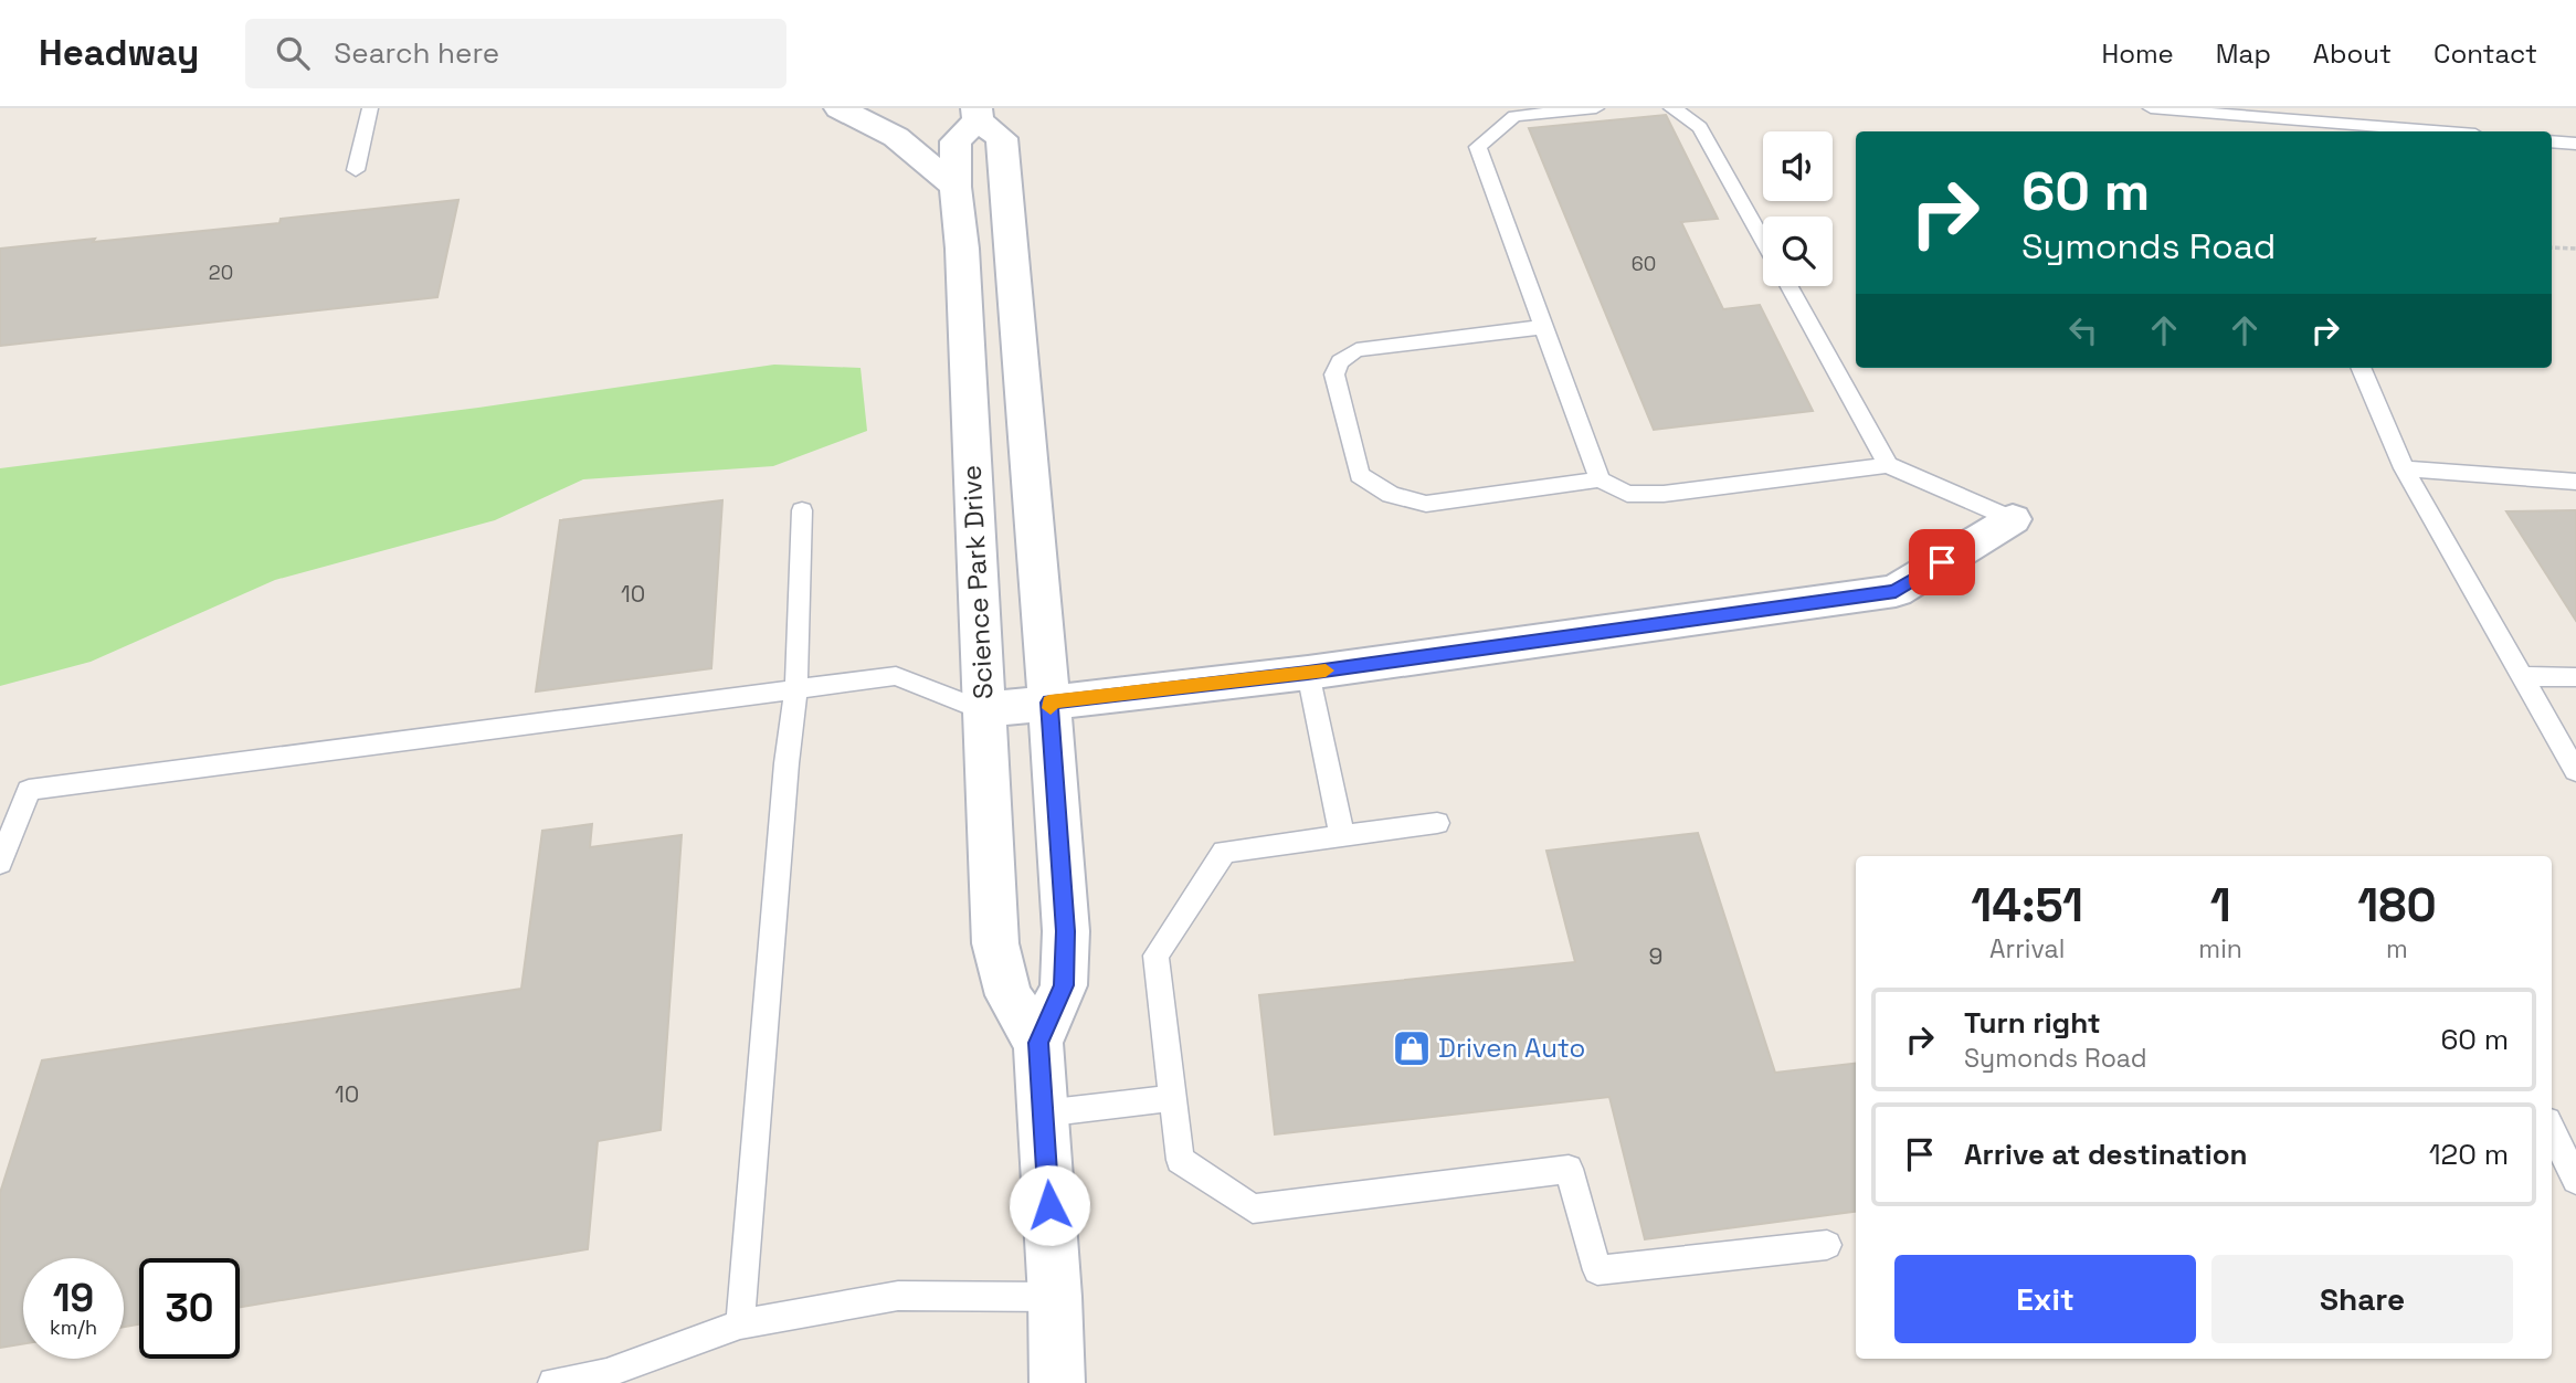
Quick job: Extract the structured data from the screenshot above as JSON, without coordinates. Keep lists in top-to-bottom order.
{
  "streets": {
    "street": ["Science Park Drive"]
  },
  "places": {
    "shop": ["Driven Auto"]
  },
  "house_numbers": [
    "60",
    "20",
    "10",
    "9",
    "10"
  ],
  "page": {
    "header": "Headway",
    "search": "Search here",
    "nav": [
      "Home",
      "Map",
      "About",
      "Contact"
    ],
    "turn": ["60 m", "Symonds Road"],
    "eta": [
      "14:51",
      "Arrival",
      "1",
      "min",
      "180",
      "m"
    ],
    "list": [
      {
        "name": "Turn right",
        "note": "Symonds Road",
        "value": "60 m"
      },
      {
        "name": "Arrive at destination",
        "value": "120 m"
      }
    ],
    "buttons": ["Exit", "Share"],
    "speed": "19 km/h",
    "limit": "30"
  }
}
